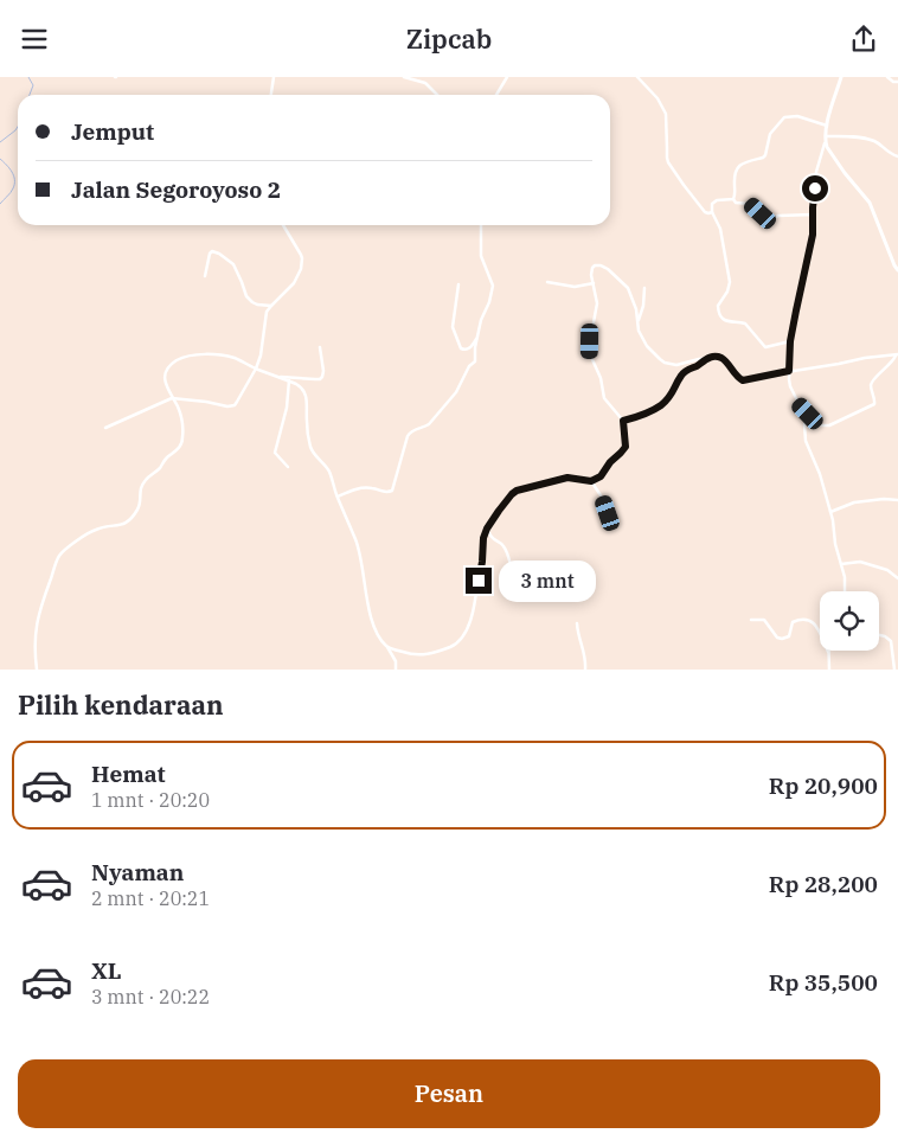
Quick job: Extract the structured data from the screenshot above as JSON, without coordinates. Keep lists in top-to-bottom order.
{
  "page": {
    "header": "Zipcab",
    "banner": ["Jemput", "Jalan Segoroyoso 2"],
    "bubble": "3 mnt",
    "heading": "Pilih kendaraan",
    "list": [
      {
        "name": "Hemat",
        "note": "1 mnt · 20:20",
        "value": "Rp 20,900"
      },
      {
        "name": "Nyaman",
        "note": "2 mnt · 20:21",
        "value": "Rp 28,200"
      },
      {
        "name": "XL",
        "note": "3 mnt · 20:22",
        "value": "Rp 35,500"
      }
    ],
    "buttons": "Pesan"
  }
}
